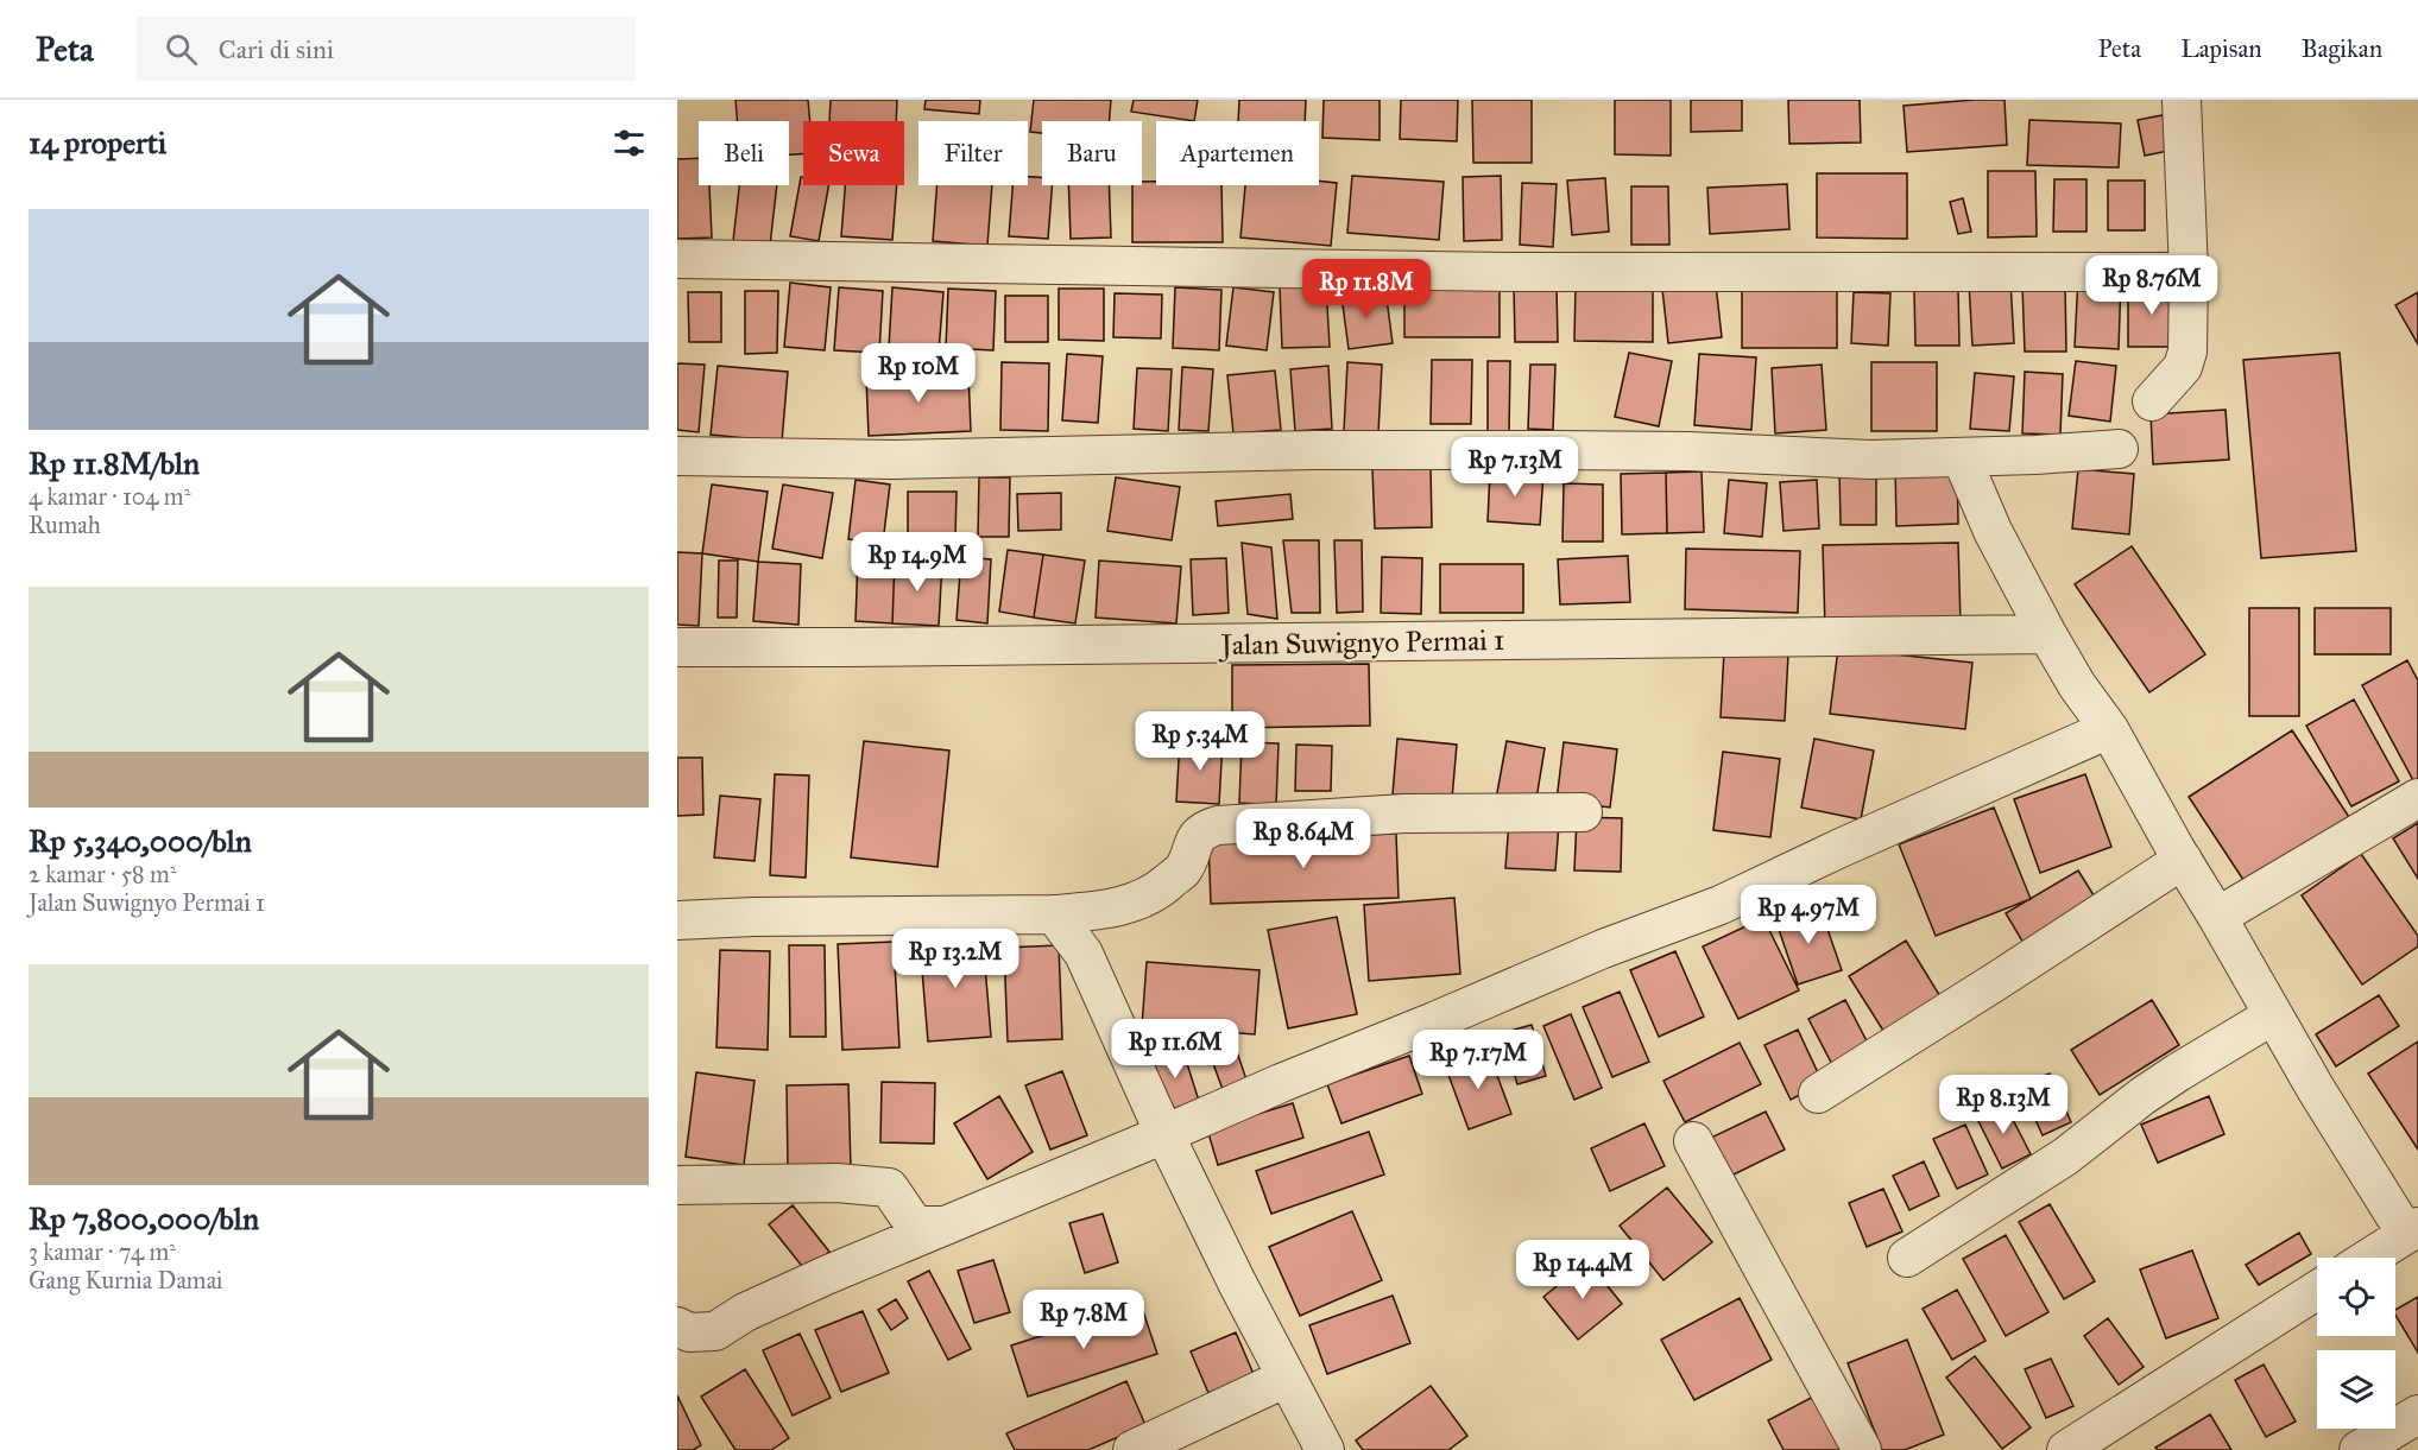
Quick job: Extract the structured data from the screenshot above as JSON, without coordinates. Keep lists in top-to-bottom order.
{
  "streets": {
    "street": ["Jalan Suwignyo Permai 1"]
  },
  "page": {
    "header": "Peta",
    "search": "Cari di sini",
    "nav": ["Peta", "Lapisan", "Bagikan"],
    "heading": "14 properti",
    "chip": [
      "Beli",
      "Sewa",
      "Filter",
      "Baru",
      "Apartemen"
    ],
    "list": [
      {
        "name": "Rp 11.8M/bln",
        "note": "4 kamar · 104 m² · Rumah"
      },
      {
        "name": "Rp 5,340,000/bln",
        "note": "2 kamar · 58 m² · Jalan Suwignyo Permai 1"
      },
      {
        "name": "Rp 7,800,000/bln",
        "note": "3 kamar · 74 m² · Gang Kurnia Damai"
      }
    ],
    "price": [
      "Rp 8.76M",
      "Rp 11.8M",
      "Rp 10M",
      "Rp 7.13M",
      "Rp 14.9M",
      "Rp 5.34M",
      "Rp 8.64M",
      "Rp 4.97M",
      "Rp 13.2M",
      "Rp 11.6M",
      "Rp 7.17M",
      "Rp 8.13M",
      "Rp 14.4M",
      "Rp 7.8M"
    ]
  }
}
